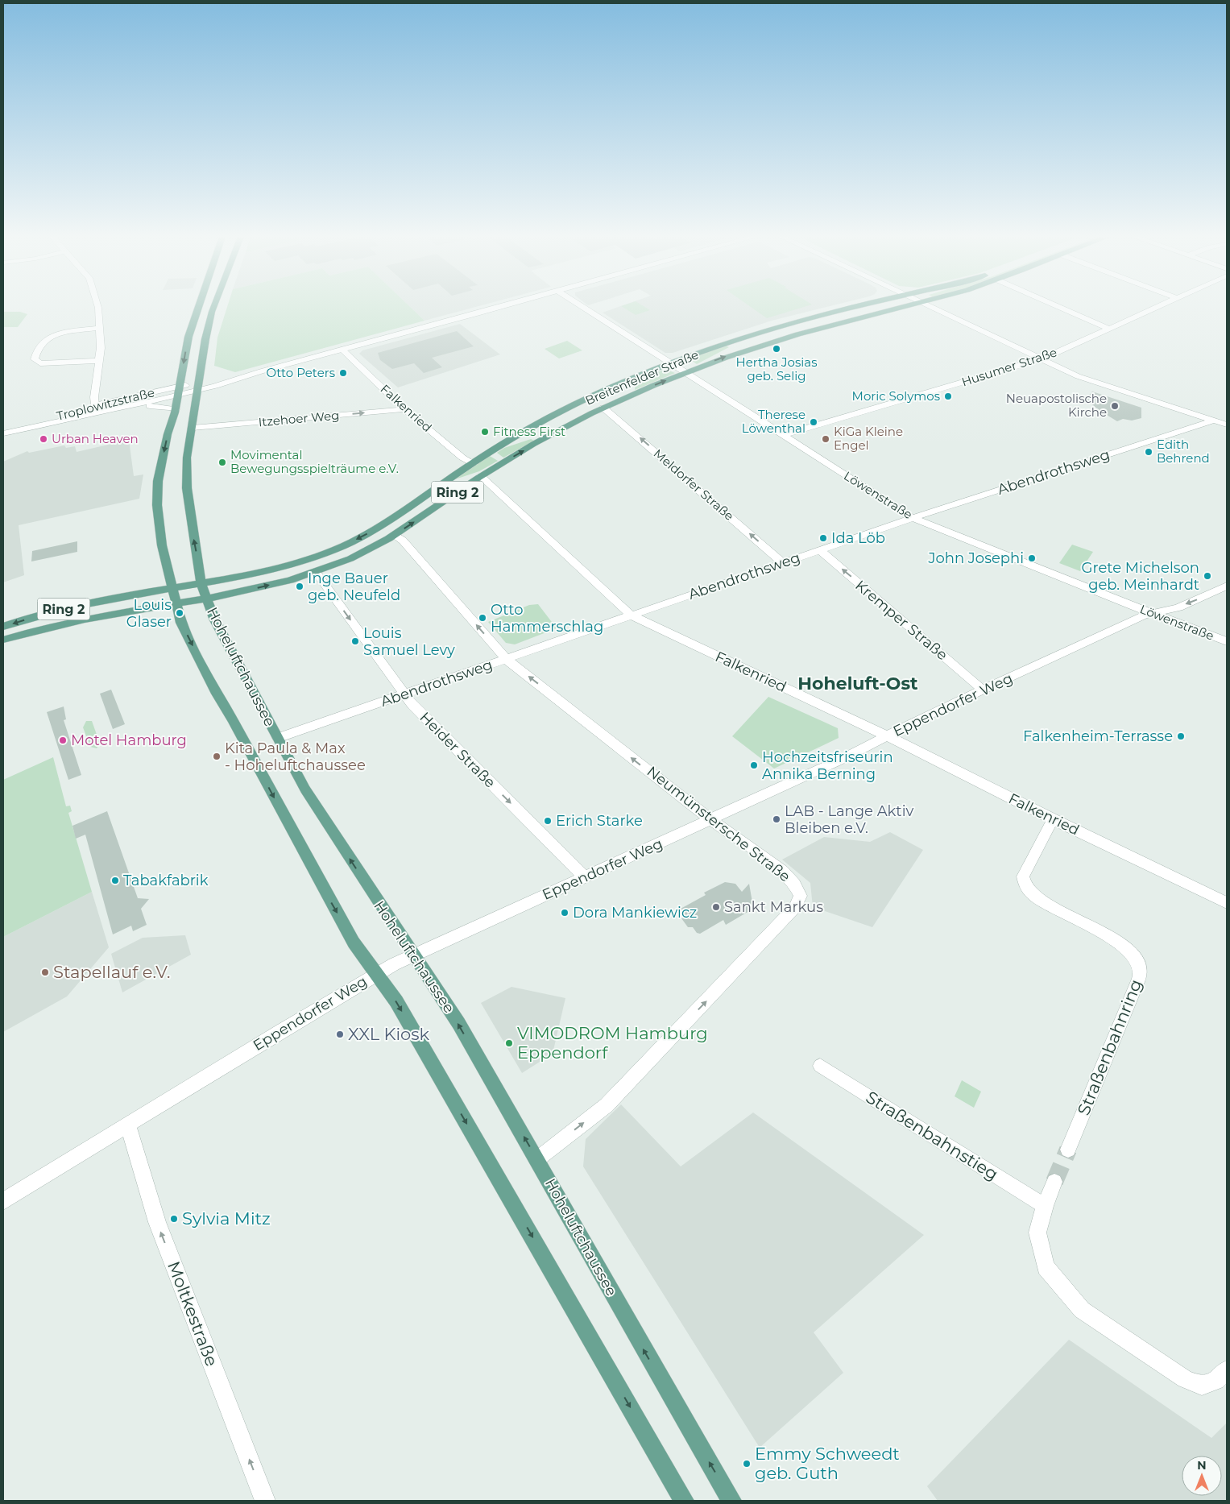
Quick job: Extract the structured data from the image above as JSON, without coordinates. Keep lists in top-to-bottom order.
{
  "streets": {
    "main road": ["Breitenfelder Straße", "Ring 2", "Hoheluftchaussee"],
    "street": [
      "Husumer Straße",
      "Troplowitzstraße",
      "Falkenried",
      "Itzehoer Weg",
      "Abendrothsweg",
      "Meldorfer Straße",
      "Löwenstraße",
      "Kremper Straße",
      "Eppendorfer Weg",
      "Heider Straße",
      "Neumünstersche Straße",
      "Straßenbahnring",
      "Straßenbahnstieg",
      "Moltkestraße"
    ]
  },
  "crossings": [
    ["Husumer Straße", "Löwenstraße"],
    ["Breitenfelder Straße", "Falkenried"],
    ["Breitenfelder Straße", "Meldorfer Straße"],
    ["Breitenfelder Straße", "Ring 2"],
    ["Breitenfelder Straße", "Löwenstraße"],
    ["Breitenfelder Straße", "Hoheluftchaussee"],
    ["Breitenfelder Straße", "Heider Straße"],
    ["Breitenfelder Straße", "Neumünstersche Straße"],
    ["Troplowitzstraße", "Hoheluftchaussee"],
    ["Falkenried", "Itzehoer Weg"],
    ["Falkenried", "Abendrothsweg"],
    ["Falkenried", "Eppendorfer Weg"],
    ["Falkenried", "Straßenbahnring"],
    ["Itzehoer Weg", "Hoheluftchaussee"],
    ["Abendrothsweg", "Meldorfer Straße"],
    ["Abendrothsweg", "Löwenstraße"],
    ["Abendrothsweg", "Kremper Straße"],
    ["Abendrothsweg", "Hoheluftchaussee"],
    ["Abendrothsweg", "Heider Straße"],
    ["Abendrothsweg", "Neumünstersche Straße"],
    ["Ring 2", "Hoheluftchaussee"],
    ["Löwenstraße", "Eppendorfer Weg"],
    ["Kremper Straße", "Eppendorfer Weg"],
    ["Hoheluftchaussee", "Eppendorfer Weg"],
    ["Hoheluftchaussee", "Neumünstersche Straße"],
    ["Eppendorfer Weg", "Heider Straße"],
    ["Eppendorfer Weg", "Neumünstersche Straße"],
    ["Eppendorfer Weg", "Moltkestraße"]
  ],
  "one_way": [
    "Meldorfer Straße",
    "Kremper Straße",
    "Heider Straße",
    "Moltkestraße"
  ],
  "districts": ["Hoheluft-Ost"],
  "places": [
    "Hertha Josias geb. Selig",
    "Otto Peters",
    "Moric Solymos",
    "Neuapostolische Kirche",
    "Therese Löwenthal",
    "Fitness First",
    "Urban Heaven",
    "KiGa Kleine Engel",
    "Edith Behrend",
    "Movimental Bewegungsspielträume e.V.",
    "Ida Löb",
    "John Josephi",
    "Grete Michelson geb. Meinhardt",
    "Inge Bauer geb. Neufeld",
    "Louis Glaser",
    "Otto Hammerschlag",
    "Louis Samuel Levy",
    "Falkenheim-Terrasse",
    "Motel Hamburg",
    "Kita Paula & Max - Hoheluftchaussee",
    "Hochzeitsfriseurin Annika Berning",
    "LAB - Lange Aktiv Bleiben e.V.",
    "Erich Starke",
    "Tabakfabrik",
    "Sankt Markus",
    "Dora Mankiewicz",
    "Stapellauf e.V.",
    "XXL Kiosk",
    "VIMODROM Hamburg Eppendorf",
    "Sylvia Mitz",
    "Emmy Schweedt geb. Guth"
  ],
  "north": "top"
}
